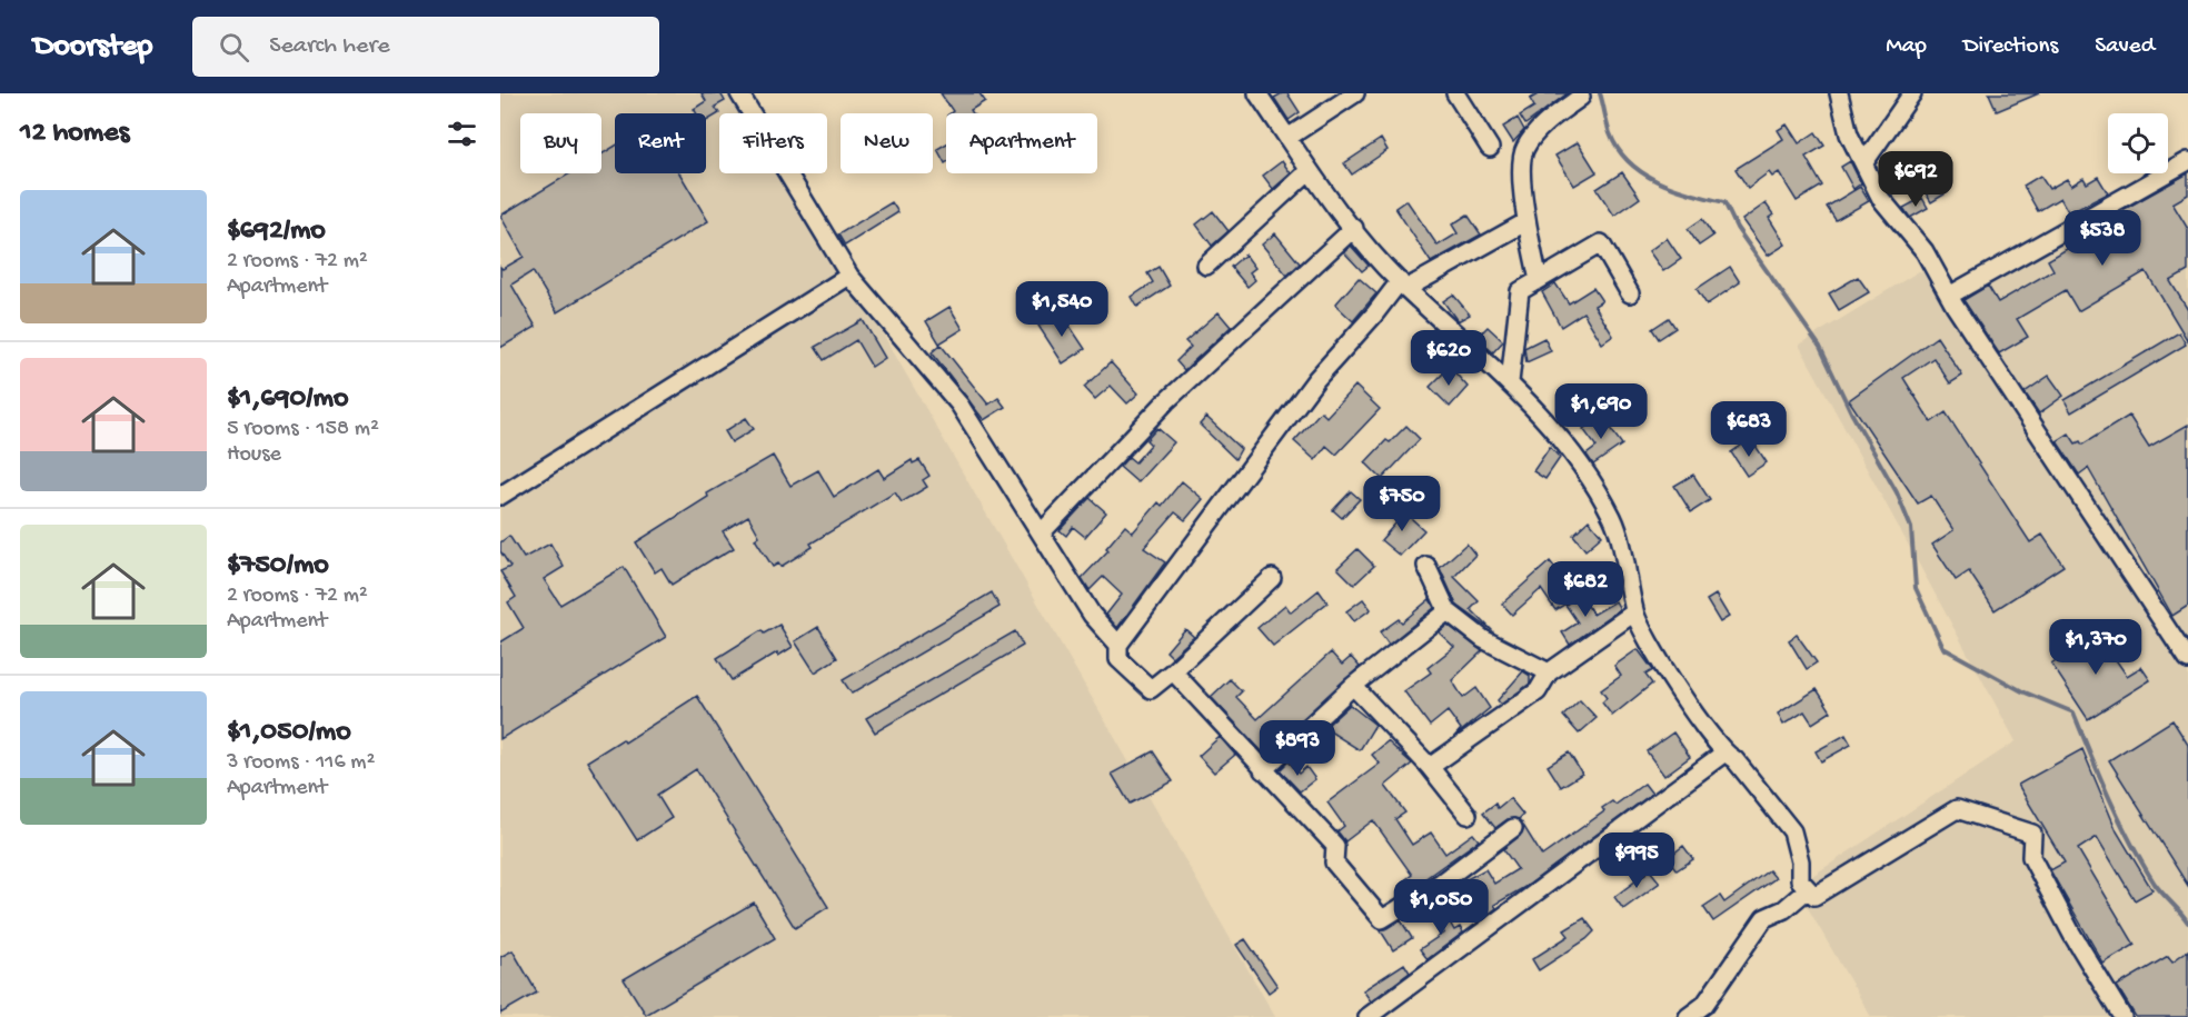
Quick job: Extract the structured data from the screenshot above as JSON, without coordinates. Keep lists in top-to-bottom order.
{
  "page": {
    "header": "Doorstep",
    "search": "Search here",
    "nav": ["Map", "Directions", "Saved"],
    "heading": "12 homes",
    "chip": [
      "Buy",
      "Rent",
      "Filters",
      "New",
      "Apartment"
    ],
    "price": [
      "$692",
      "$538",
      "$1,540",
      "$620",
      "$1,690",
      "$683",
      "$750",
      "$682",
      "$1,370",
      "$893",
      "$995",
      "$1,050"
    ],
    "list": [
      {
        "name": "$692/mo",
        "note": "2 rooms · 72 m² · Apartment"
      },
      {
        "name": "$1,690/mo",
        "note": "5 rooms · 158 m² · House"
      },
      {
        "name": "$750/mo",
        "note": "2 rooms · 72 m² · Apartment"
      },
      {
        "name": "$1,050/mo",
        "note": "3 rooms · 116 m² · Apartment"
      }
    ]
  }
}
